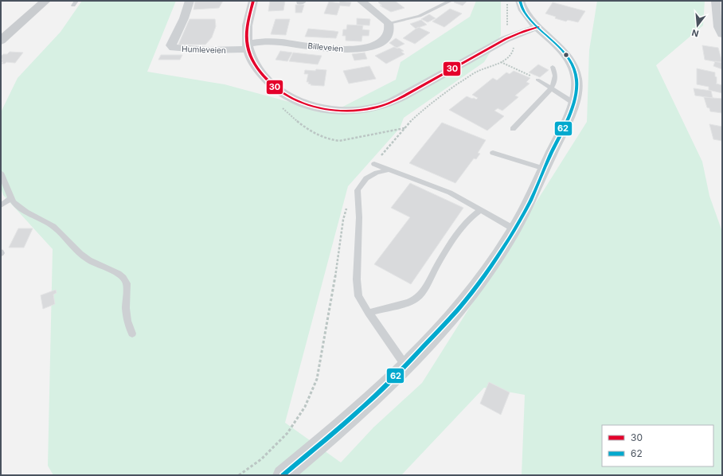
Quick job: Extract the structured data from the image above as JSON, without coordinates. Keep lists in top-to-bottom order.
{
  "streets": {
    "street": ["Billeveien", "Humleveien"]
  },
  "crossings": [
    ["Billeveien", "Humleveien"]
  ],
  "lines": ["transit line 30", "transit line 62"],
  "legend": ["30", "62"],
  "north": "bottom"
}
